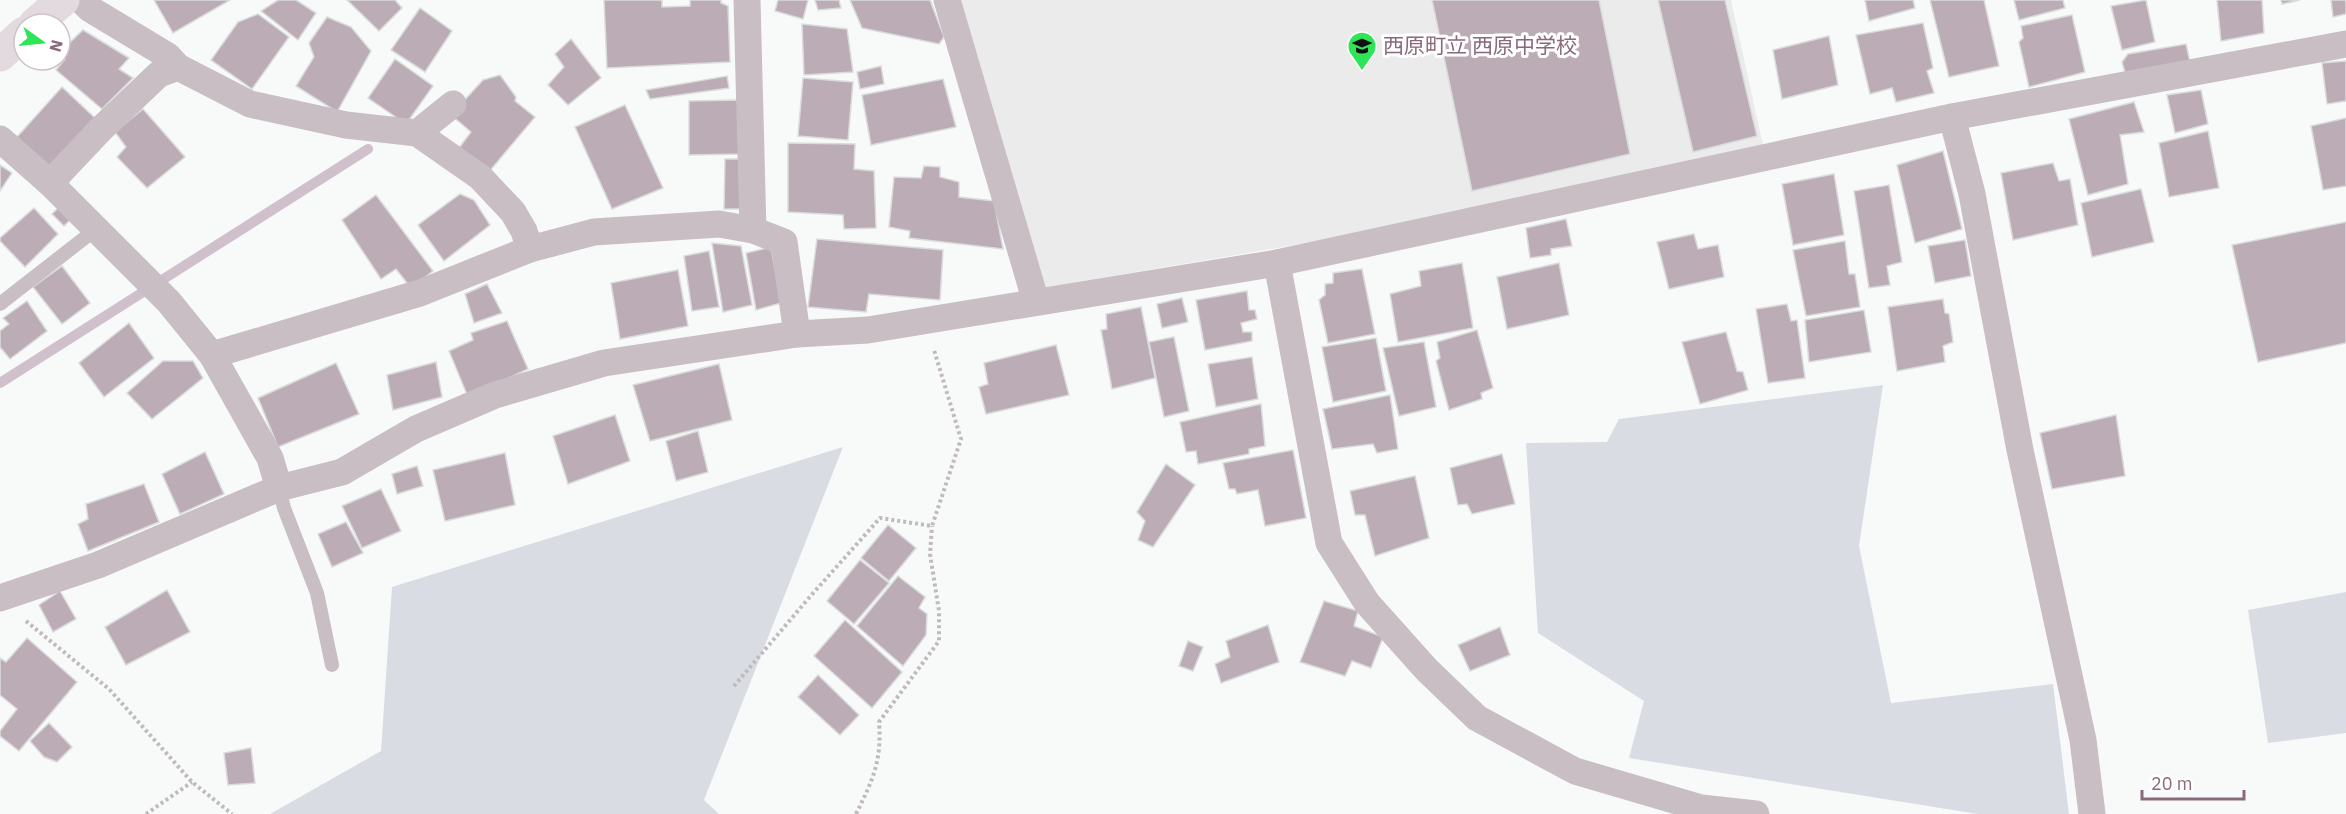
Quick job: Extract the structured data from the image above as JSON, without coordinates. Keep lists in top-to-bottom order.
{
  "places": {
    "school or university": ["西原町立 西原中学校"]
  },
  "scale_bar": "20 m",
  "north": "right"
}
